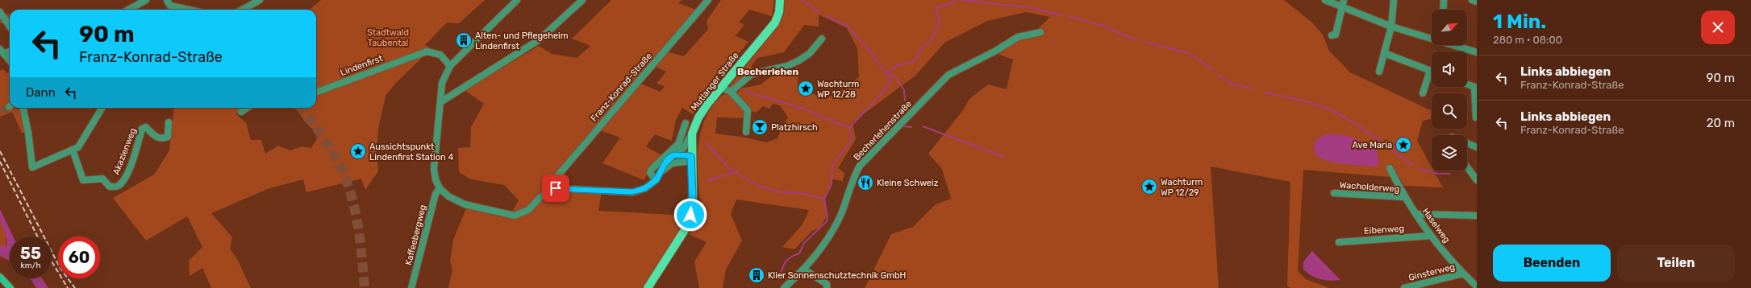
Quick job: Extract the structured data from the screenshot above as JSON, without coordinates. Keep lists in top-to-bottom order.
{
  "streets": {
    "main road": ["Mutlanger Straße"],
    "street": [
      "Lindenfirst",
      "Franz-Konrad-Straße",
      "Becherlehenstraße",
      "Akazienweg",
      "Wacholderweg",
      "Haselweg",
      "Eibenweg",
      "Kaffeebergweg",
      "Ginsterweg"
    ]
  },
  "crossings": [
    ["Wacholderweg", "Haselweg"],
    ["Haselweg", "Eibenweg"],
    ["Haselweg", "Ginsterweg"]
  ],
  "districts": ["Becherlehen"],
  "parks": ["Stadtwald Taubental"],
  "places": {
    "building": ["Alten- und Pflegeheim Lindenfirst", "Klier Sonnenschutztechnik GmbH"],
    "place": [
      "Wachturm WP 12/28",
      "Ave Maria",
      "Aussichtspunkt Lindenfirst Station 4",
      "Wachturm WP 12/29"
    ],
    "bar": ["Platzhirsch"],
    "restaurant": ["Kleine Schweiz"]
  },
  "north": "top right",
  "page": {
    "heading": ["1 Min.", "280 m · 08:00"],
    "turn": ["90 m", "Franz-Konrad-Straße"],
    "list": [
      {
        "name": "Links abbiegen",
        "note": "Franz-Konrad-Straße",
        "value": "90 m"
      },
      {
        "name": "Links abbiegen",
        "note": "Franz-Konrad-Straße",
        "value": "20 m"
      }
    ],
    "then": "Dann",
    "speed": "55 km/h",
    "limit": "60",
    "buttons": ["Beenden", "Teilen"]
  }
}
